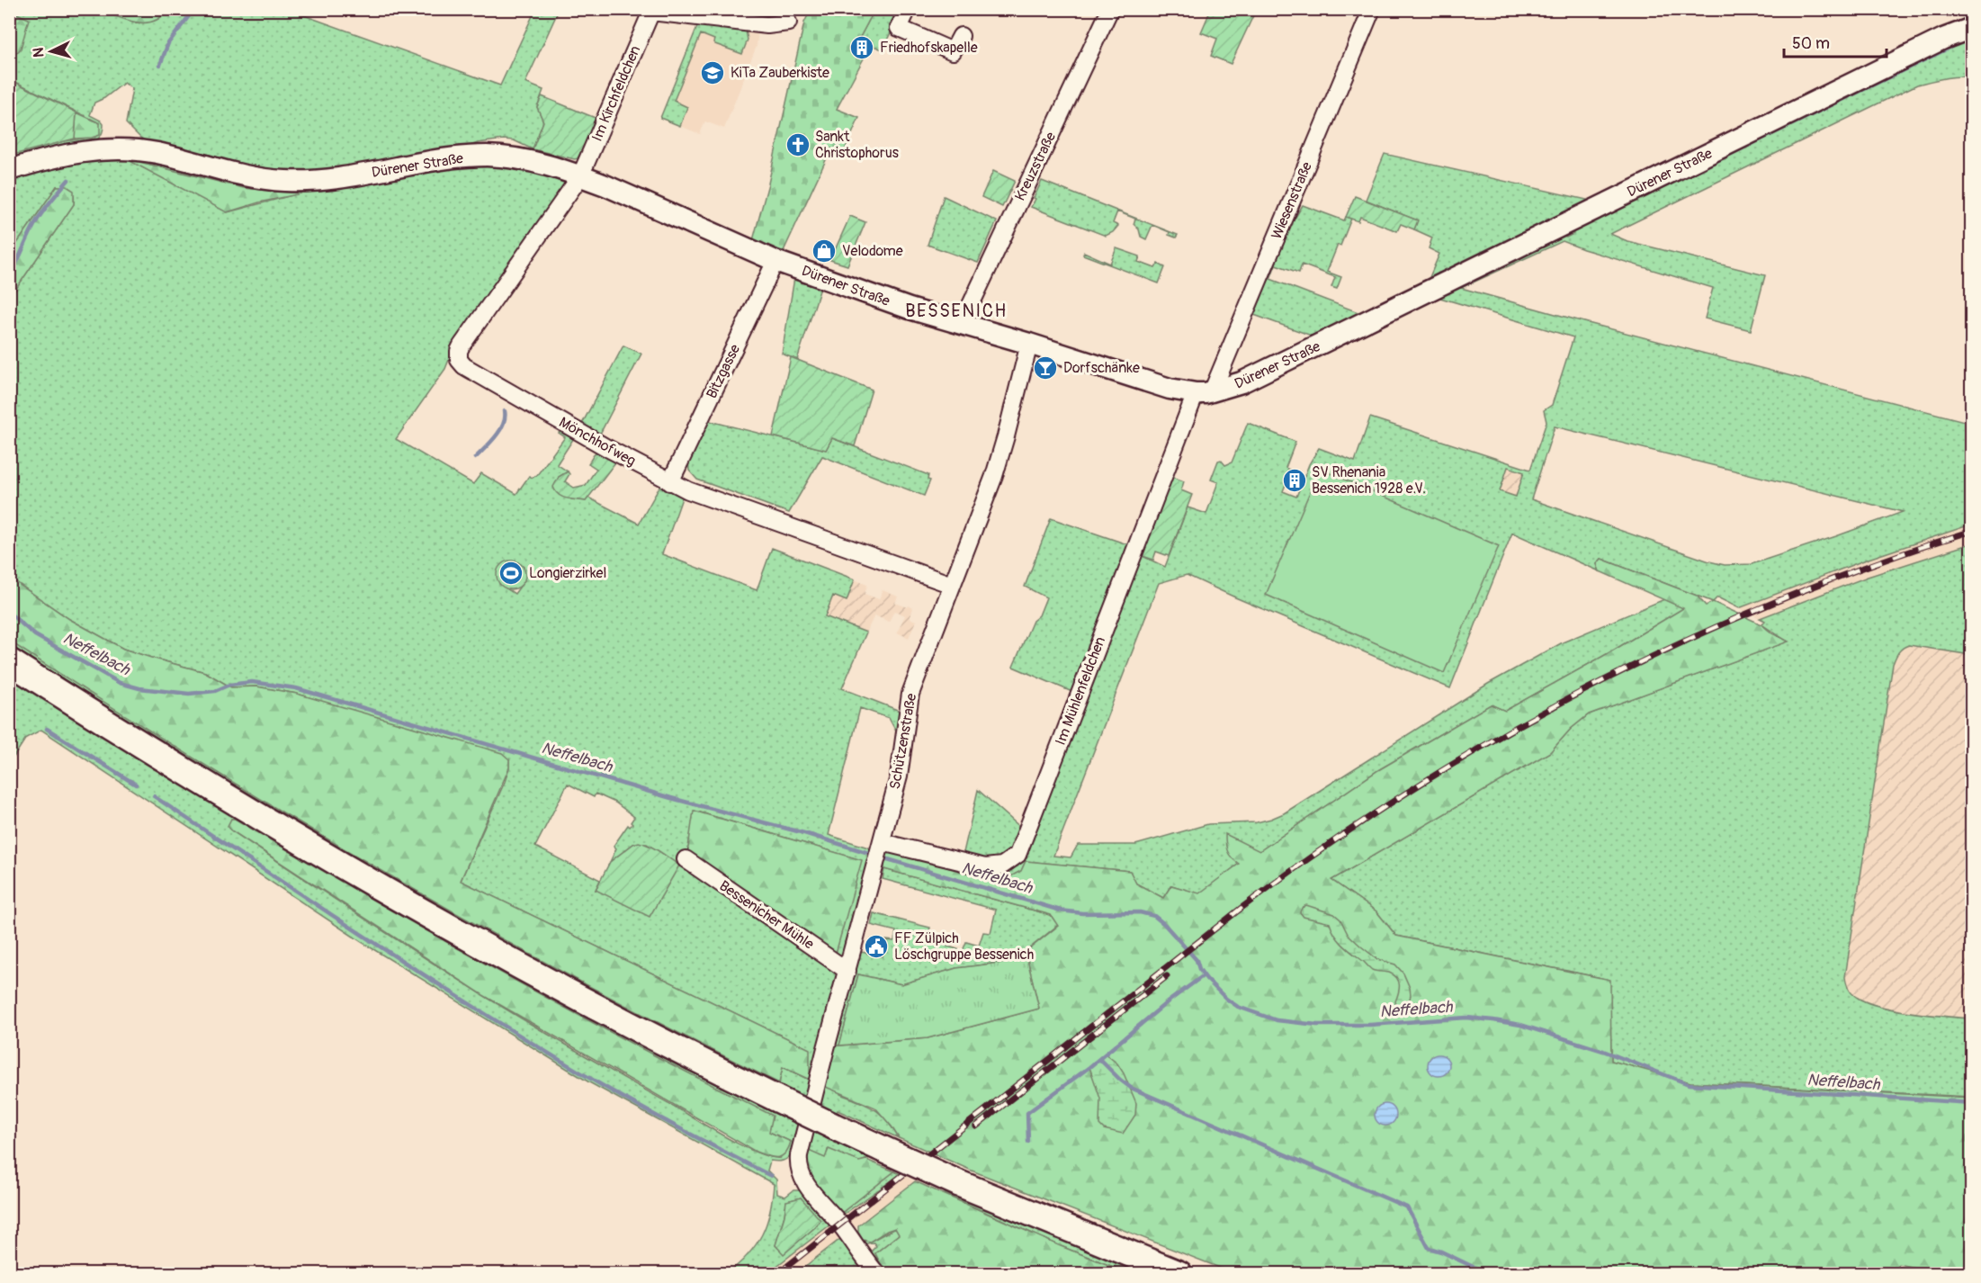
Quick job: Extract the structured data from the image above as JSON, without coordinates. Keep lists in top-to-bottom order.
{
  "streets": {
    "street": [
      "Im Kirchfeldchen",
      "Dürener Straße",
      "Kreuzstraße",
      "Wiesenstraße",
      "Bitzgasse",
      "Mönchhofweg",
      "Im Mühlenfeldchen",
      "Schützenstraße",
      "Bessenicher Mühle"
    ]
  },
  "crossings": [
    ["Im Kirchfeldchen", "Dürener Straße"],
    ["Im Kirchfeldchen", "Mönchhofweg"],
    ["Dürener Straße", "Kreuzstraße"],
    ["Dürener Straße", "Wiesenstraße"],
    ["Dürener Straße", "Bitzgasse"],
    ["Dürener Straße", "Mönchhofweg"],
    ["Dürener Straße", "Im Mühlenfeldchen"],
    ["Dürener Straße", "Schützenstraße"],
    ["Wiesenstraße", "Im Mühlenfeldchen"],
    ["Bitzgasse", "Mönchhofweg"],
    ["Mönchhofweg", "Schützenstraße"],
    ["Im Mühlenfeldchen", "Schützenstraße"],
    ["Schützenstraße", "Bessenicher Mühle"]
  ],
  "districts": ["BESSENICH"],
  "water": ["Neffelbach"],
  "places": {
    "building": ["Friedhofskapelle", "SV Rhenania Bessenich 1928 e.V."],
    "school or university": ["KiTa Zauberkiste"],
    "church": ["Sankt Christophorus"],
    "shop": ["Velodome"],
    "bar": ["Dorfschänke"],
    "sports": ["Longierzirkel"],
    "public building": ["FF Zülpich Löschgruppe Bessenich"]
  },
  "scale_bar": "50 m",
  "north": "left"
}
